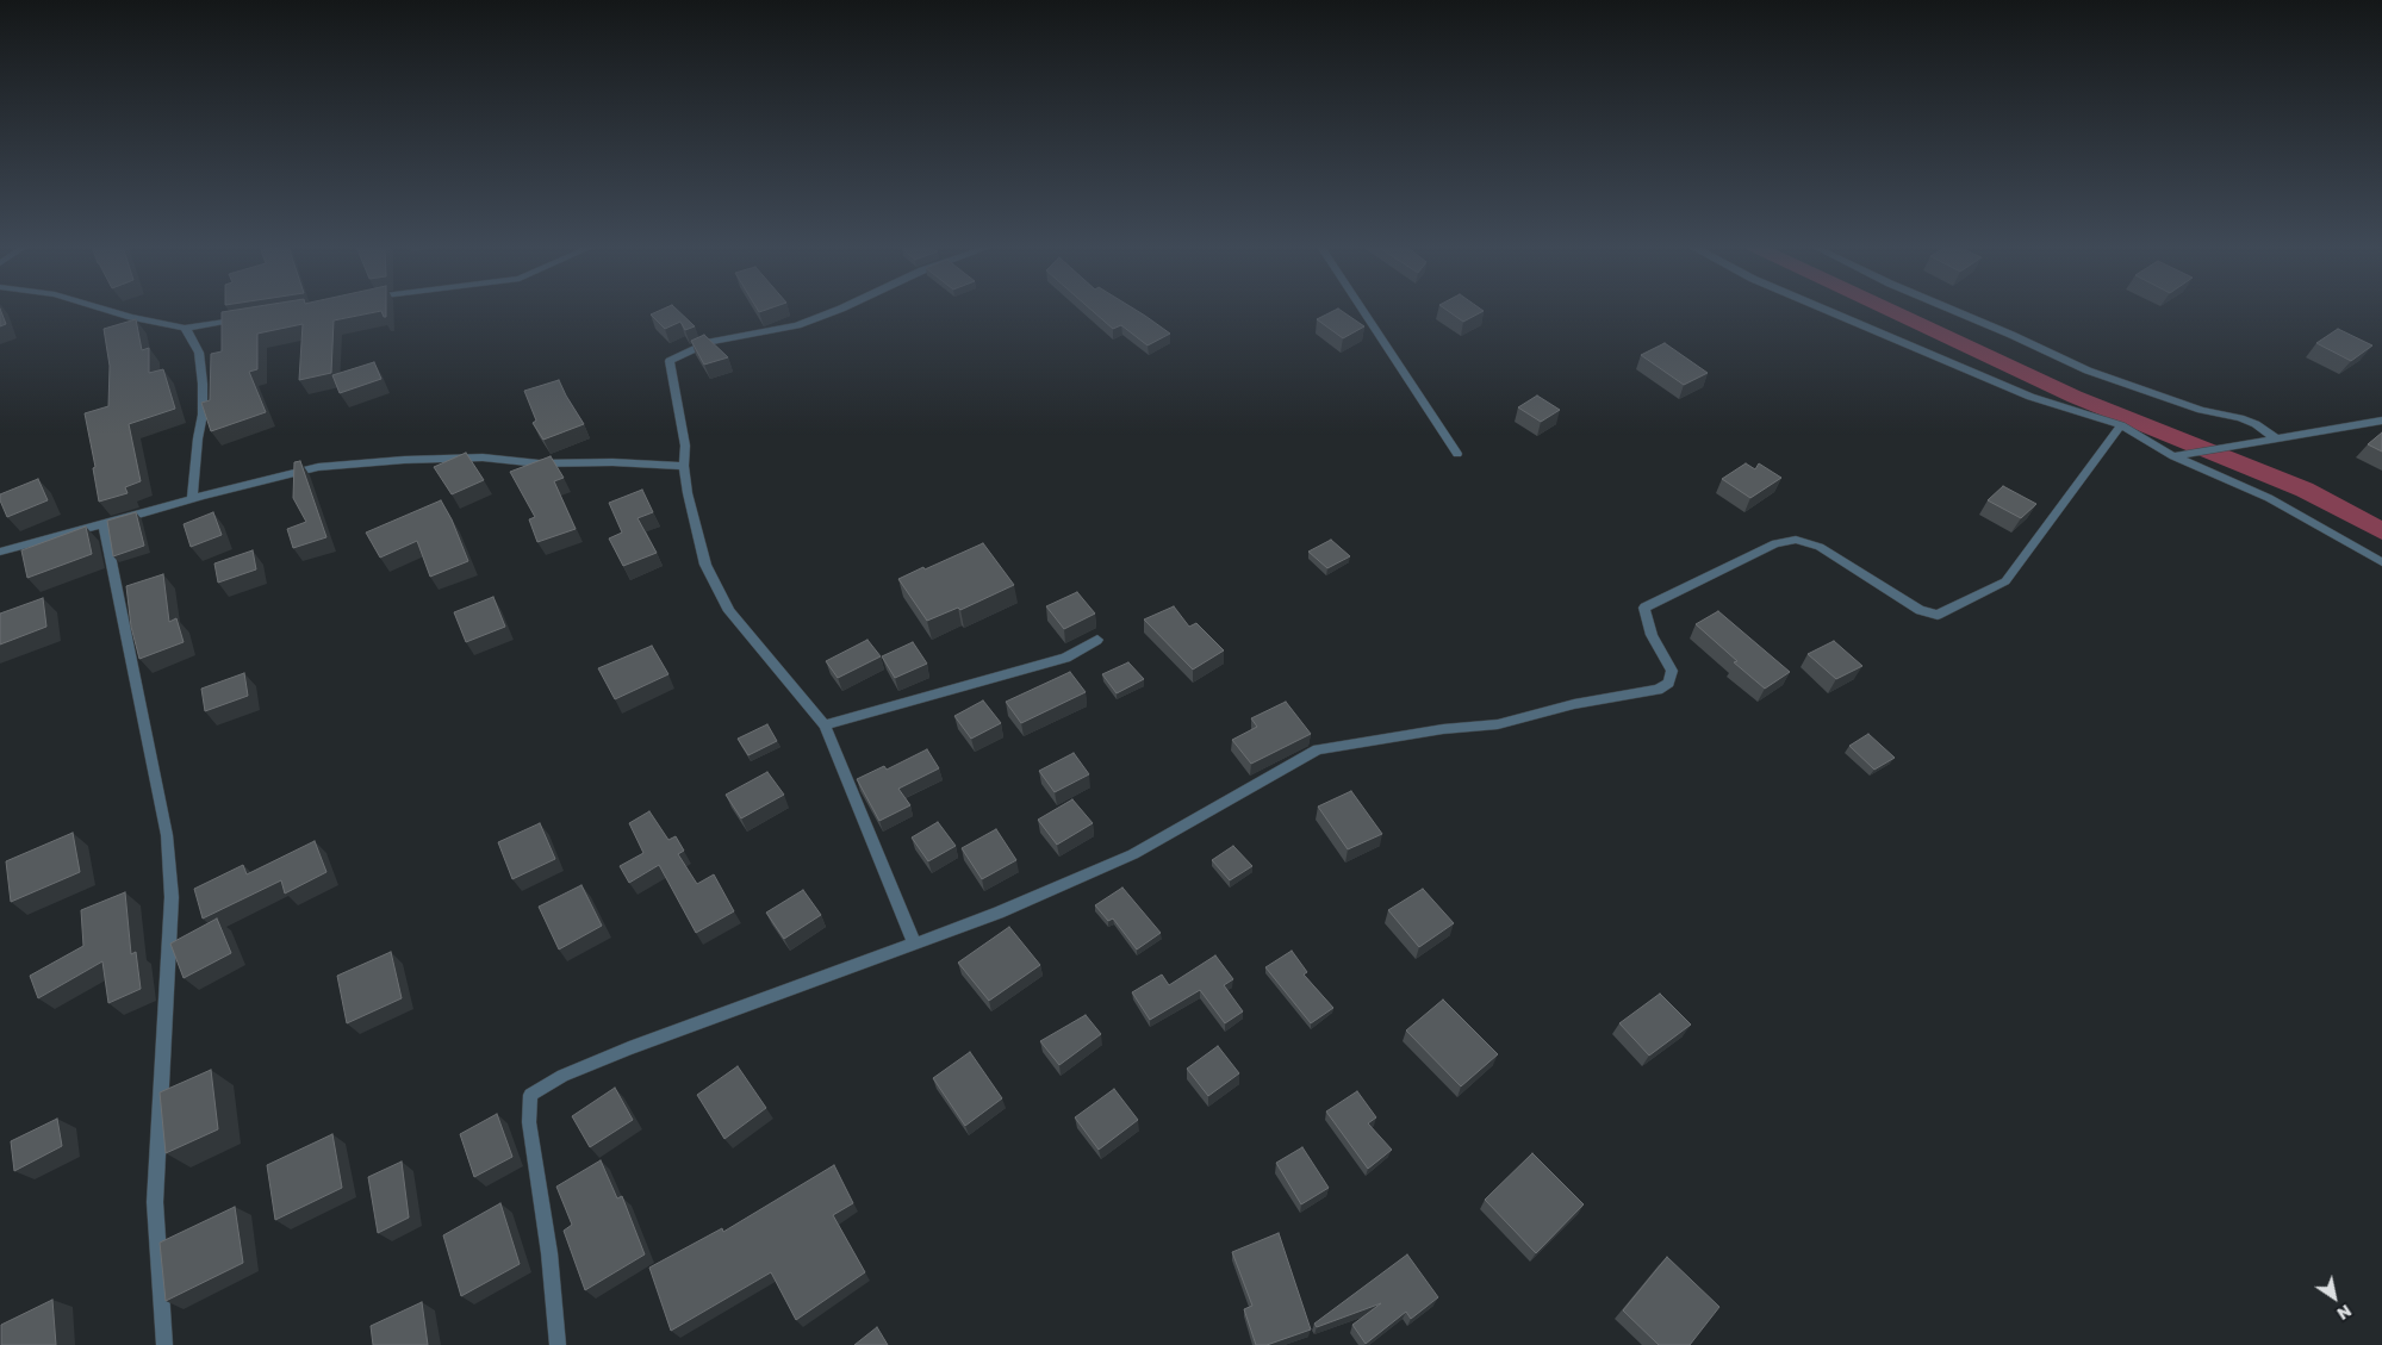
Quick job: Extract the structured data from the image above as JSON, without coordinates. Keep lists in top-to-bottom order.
{
  "north": "bottom right"
}
